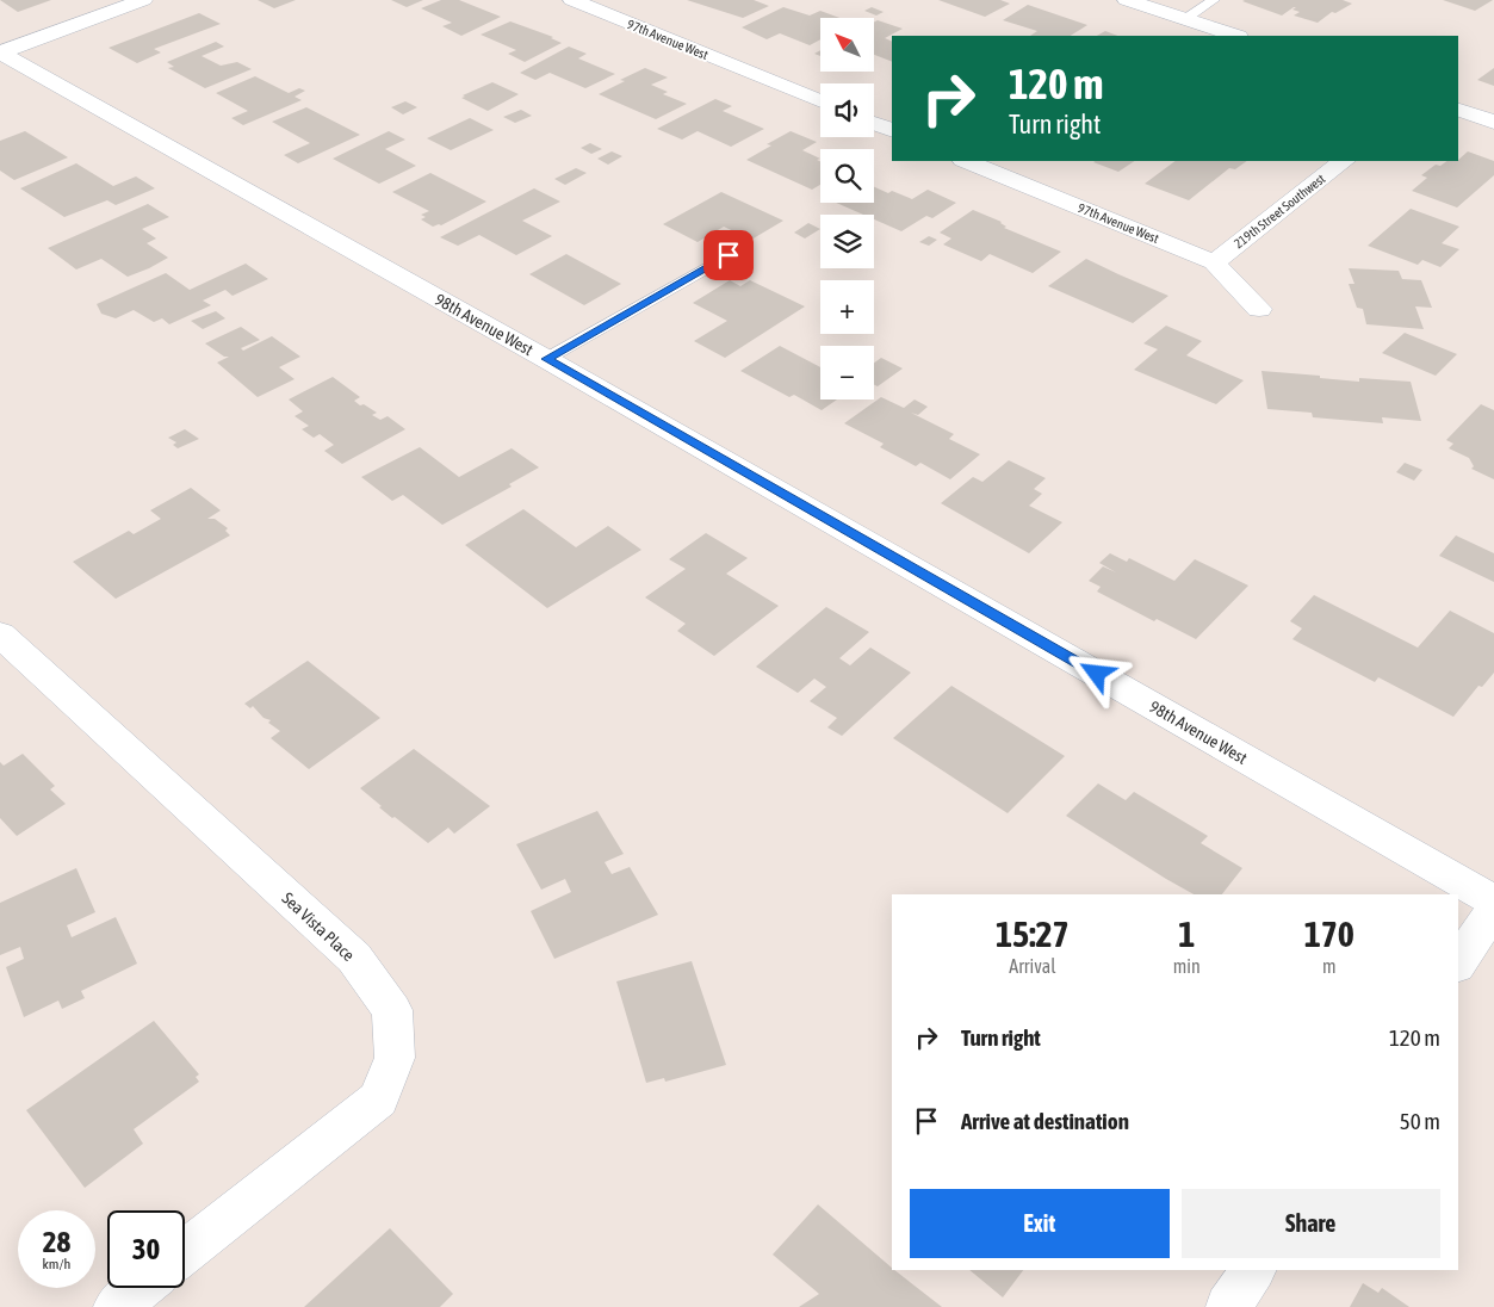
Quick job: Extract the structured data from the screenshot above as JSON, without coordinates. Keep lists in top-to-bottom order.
{
  "streets": {
    "street": [
      "97th Avenue West",
      "219th Street Southwest",
      "98th Avenue West",
      "Sea Vista Place"
    ]
  },
  "crossings": [
    ["97th Avenue West", "219th Street Southwest"]
  ],
  "north": "top left",
  "page": {
    "map_buttons": ["+", "−"],
    "turn": ["120 m", "Turn right"],
    "eta": [
      "15:27",
      "Arrival",
      "1",
      "min",
      "170",
      "m"
    ],
    "list": [
      {
        "name": "Turn right",
        "value": "120 m"
      },
      {
        "name": "Arrive at destination",
        "value": "50 m"
      }
    ],
    "buttons": ["Exit", "Share"],
    "speed": "28 km/h",
    "limit": "30"
  }
}
